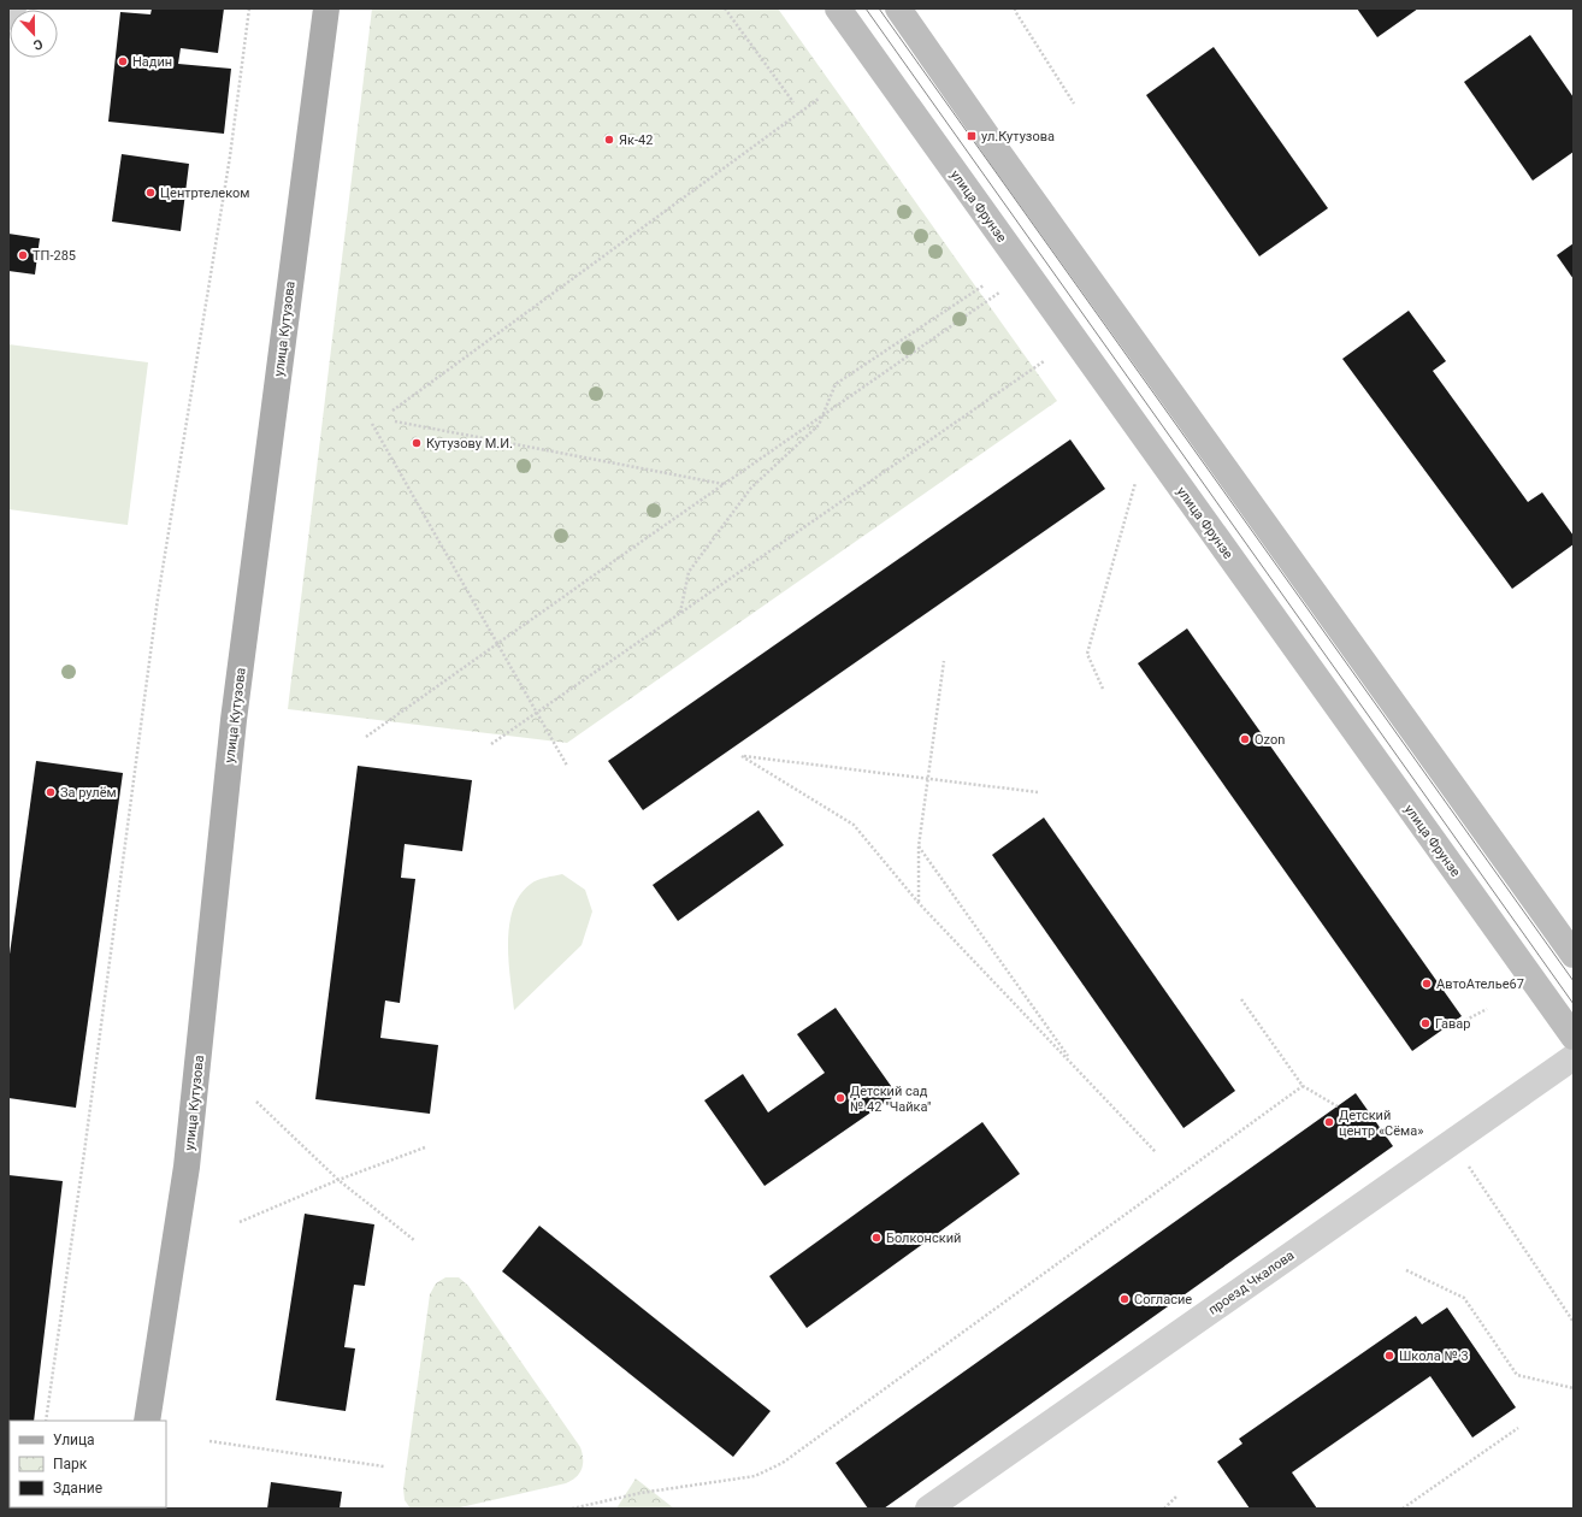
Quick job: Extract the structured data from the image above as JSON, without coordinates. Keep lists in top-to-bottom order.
{
  "streets": {
    "main road": ["улица Фрунзе", "улица Кутузова"],
    "street": ["проезд Чкалова"]
  },
  "places": {
    "other": [
      "Надин",
      "Як-42",
      "Центртелеком",
      "ТП-285",
      "Кутузову М.И.",
      "Ozon",
      "За рулём",
      "АвтоАтелье67",
      "Гавар",
      "Детский сад № 42 \"Чайка\"",
      "Детский центр «Сёма»",
      "Болконский",
      "Согласие",
      "Школа № 3"
    ],
    "transit": ["ул.Кутузова"]
  },
  "legend": ["Улица", "Парк", "Здание"],
  "north": "bottom"
}
